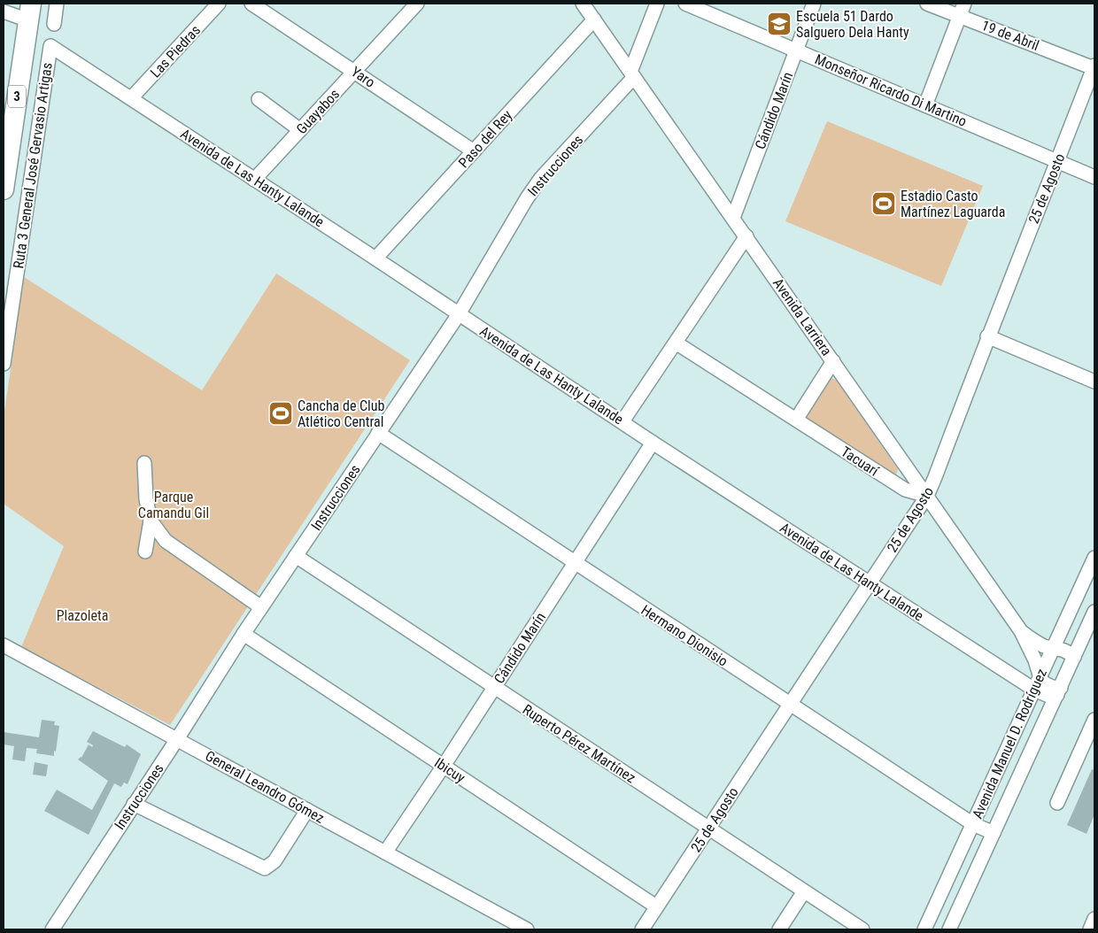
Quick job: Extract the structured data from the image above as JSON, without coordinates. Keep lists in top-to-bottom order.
{
  "streets": {
    "highway": ["3", "Ruta 3 General José Gervasio Artigas"],
    "street": [
      "19 de Abril",
      "Las Piedras",
      "Yaro",
      "Monseñor Ricardo Di Martino",
      "Cándido Marín",
      "Guayabos",
      "Paso del Rey",
      "Instrucciones",
      "Avenida de Las Hanty Lalande",
      "25 de Agosto",
      "Avenida Larriera",
      "Tacuarí",
      "Hermano Dionisio",
      "Ruperto Pérez Martínez",
      "Avenida Manuel D. Rodríguez",
      "Ibicuy",
      "General Leandro Gómez"
    ]
  },
  "crossings": [
    ["19 de Abril", "25 de Agosto"],
    ["Las Piedras", "Avenida de Las Hanty Lalande"],
    ["Yaro", "Guayabos"],
    ["Yaro", "Paso del Rey"],
    ["Monseñor Ricardo Di Martino", "Cándido Marín"],
    ["Monseñor Ricardo Di Martino", "25 de Agosto"],
    ["Cándido Marín", "Avenida de Las Hanty Lalande"],
    ["Cándido Marín", "Avenida Larriera"],
    ["Cándido Marín", "Hermano Dionisio"],
    ["Cándido Marín", "Ruperto Pérez Martínez"],
    ["Cándido Marín", "Ibicuy"],
    ["Cándido Marín", "General Leandro Gómez"],
    ["Guayabos", "Avenida de Las Hanty Lalande"],
    ["Paso del Rey", "Avenida de Las Hanty Lalande"],
    ["Paso del Rey", "Avenida Larriera"],
    ["Ruta 3 General José Gervasio Artigas", "Avenida de Las Hanty Lalande"],
    ["Instrucciones", "Avenida de Las Hanty Lalande"],
    ["Instrucciones", "Avenida Larriera"],
    ["Instrucciones", "Hermano Dionisio"],
    ["Instrucciones", "Ruperto Pérez Martínez"],
    ["Instrucciones", "Ibicuy"],
    ["Instrucciones", "General Leandro Gómez"],
    ["Avenida de Las Hanty Lalande", "25 de Agosto"],
    ["Avenida de Las Hanty Lalande", "Avenida Manuel D. Rodríguez"],
    ["25 de Agosto", "Avenida Larriera"],
    ["25 de Agosto", "Tacuarí"],
    ["25 de Agosto", "Hermano Dionisio"],
    ["25 de Agosto", "Ruperto Pérez Martínez"],
    ["25 de Agosto", "Ibicuy"],
    ["Avenida Larriera", "Tacuarí"],
    ["Avenida Larriera", "Avenida Manuel D. Rodríguez"],
    ["Hermano Dionisio", "Avenida Manuel D. Rodríguez"]
  ],
  "parks": ["Parque Camandu Gil", "Plazoleta"],
  "places": {
    "school or university": ["Escuela 51 Dardo Salguero Dela Hanty"],
    "sports": ["Estadio Casto Martínez Laguarda", "Cancha de Club Atlético Central"]
  }
}
